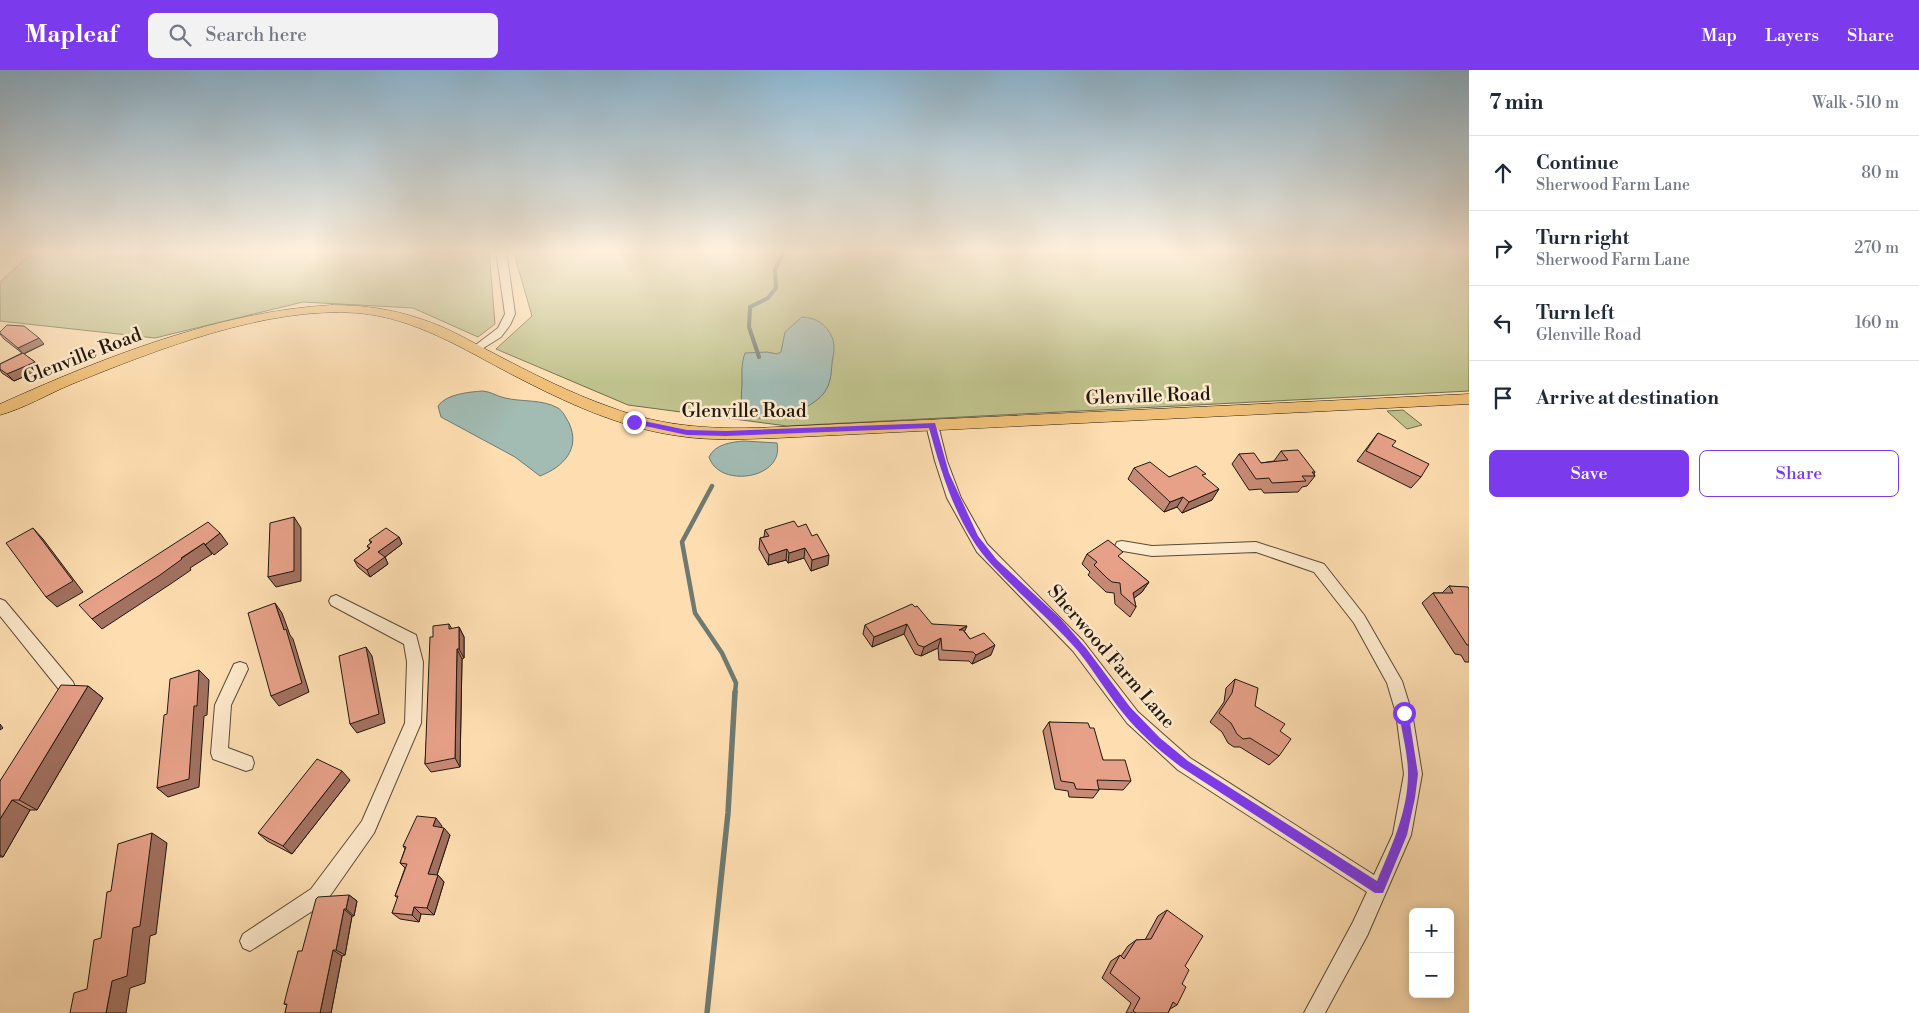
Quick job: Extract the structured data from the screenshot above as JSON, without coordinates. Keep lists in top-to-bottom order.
{
  "streets": {
    "main road": ["Glenville Road"],
    "street": ["Sherwood Farm Lane"]
  },
  "crossings": [
    ["Glenville Road", "Sherwood Farm Lane"]
  ],
  "page": {
    "header": "Mapleaf",
    "search": "Search here",
    "nav": ["Map", "Layers", "Share"],
    "heading": ["7 min", "Walk · 510 m"],
    "list": [
      ["Continue", "Sherwood Farm Lane", "80 m"],
      ["Turn right", "Sherwood Farm Lane", "270 m"],
      ["Turn left", "Glenville Road", "160 m"],
      "Arrive at destination"
    ],
    "buttons": ["Save", "Share"],
    "map_buttons": ["+", "−"]
  }
}
